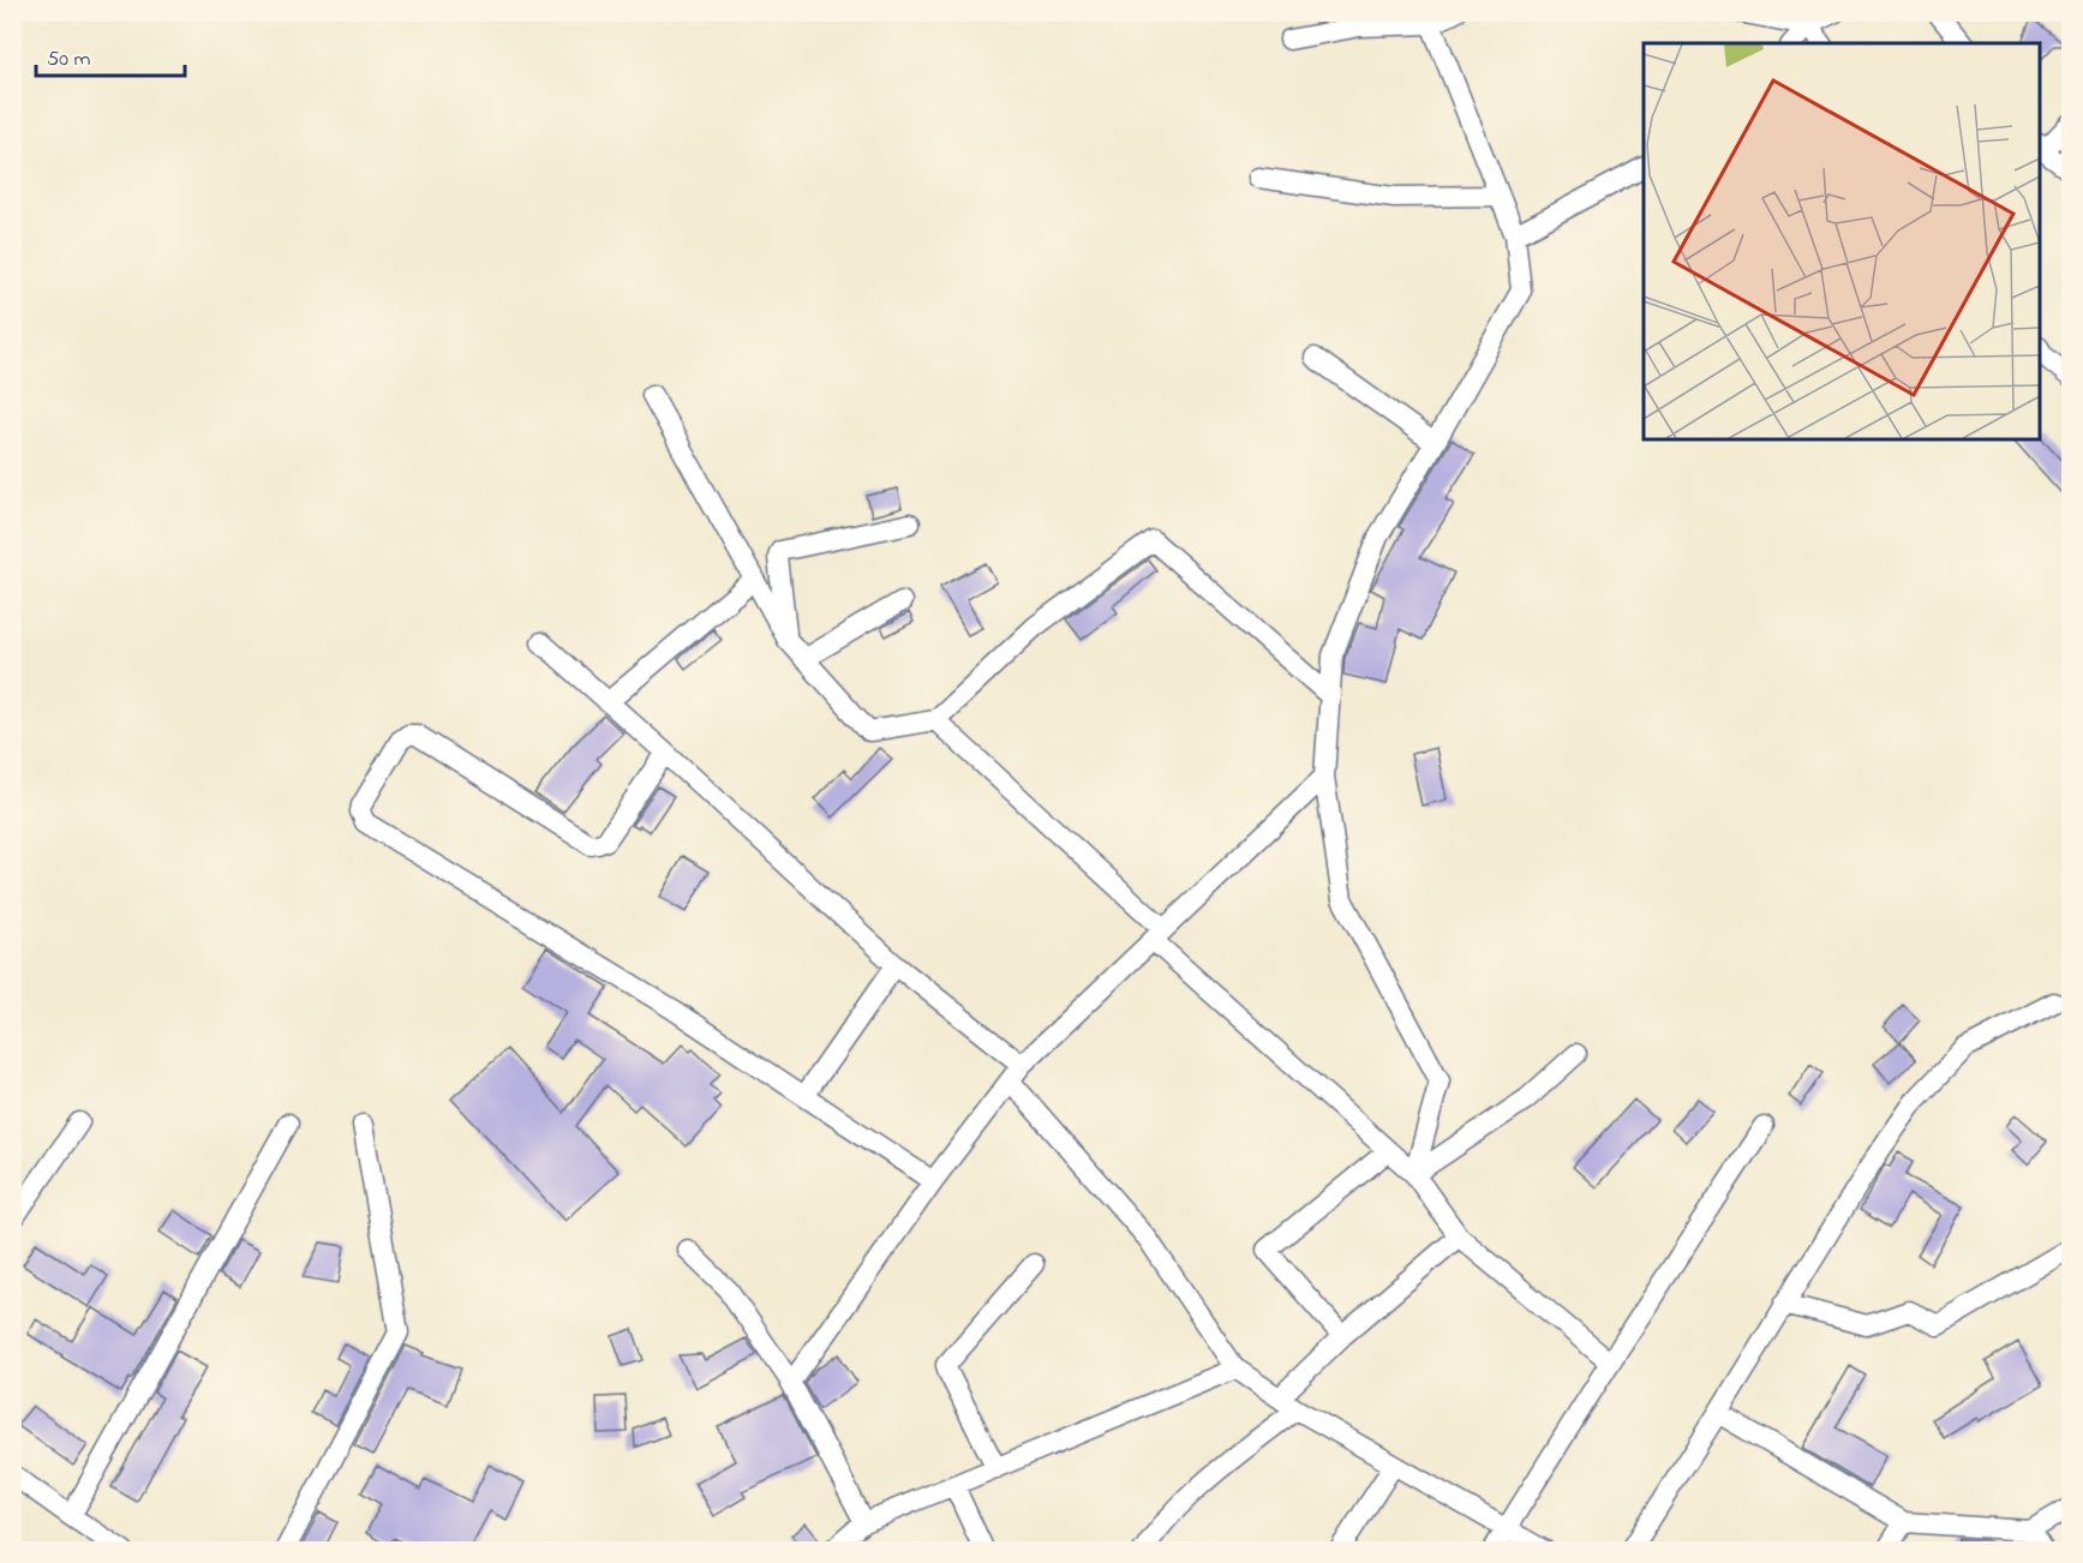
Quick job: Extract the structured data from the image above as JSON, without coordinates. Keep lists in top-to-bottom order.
{
  "scale_bar": "50 m"
}
